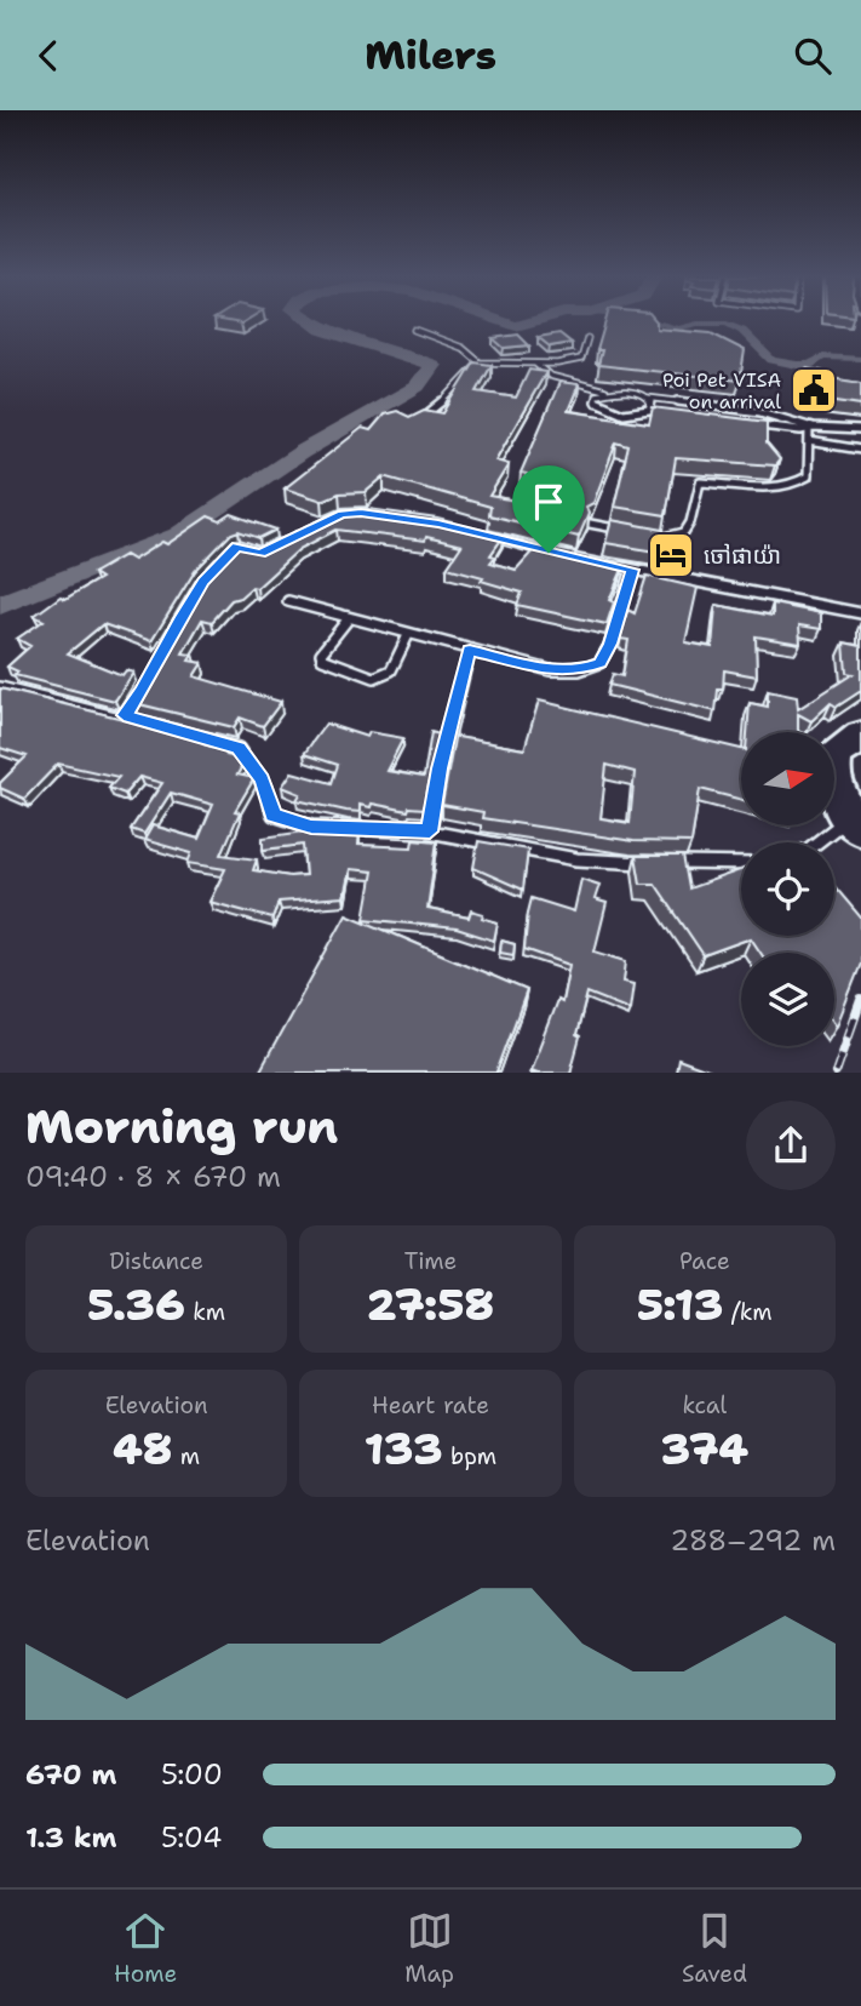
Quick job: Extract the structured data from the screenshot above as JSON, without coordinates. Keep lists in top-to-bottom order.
{
  "places": {
    "public building": ["Poi Pet VISA on arrival"],
    "hotel": ["ចៅផាយ៉ា"]
  },
  "north": "right",
  "page": {
    "header": "Milers",
    "heading": ["Morning run", "09:40 · 8 × 670 m"],
    "stats": [
      ["Distance", "5.36 km"],
      ["Time", "27:58"],
      ["Pace", "5:13 /km"],
      ["Elevation", "48 m"],
      ["Heart rate", "133 bpm"],
      ["kcal", "374"]
    ],
    "chart": ["Elevation", "288–292 m"],
    "list": [
      {
        "name": "670 m",
        "note": "5:00"
      },
      {
        "name": "1.3 km",
        "note": "5:04"
      }
    ],
    "tabs": ["Home", "Map", "Saved"]
  }
}
